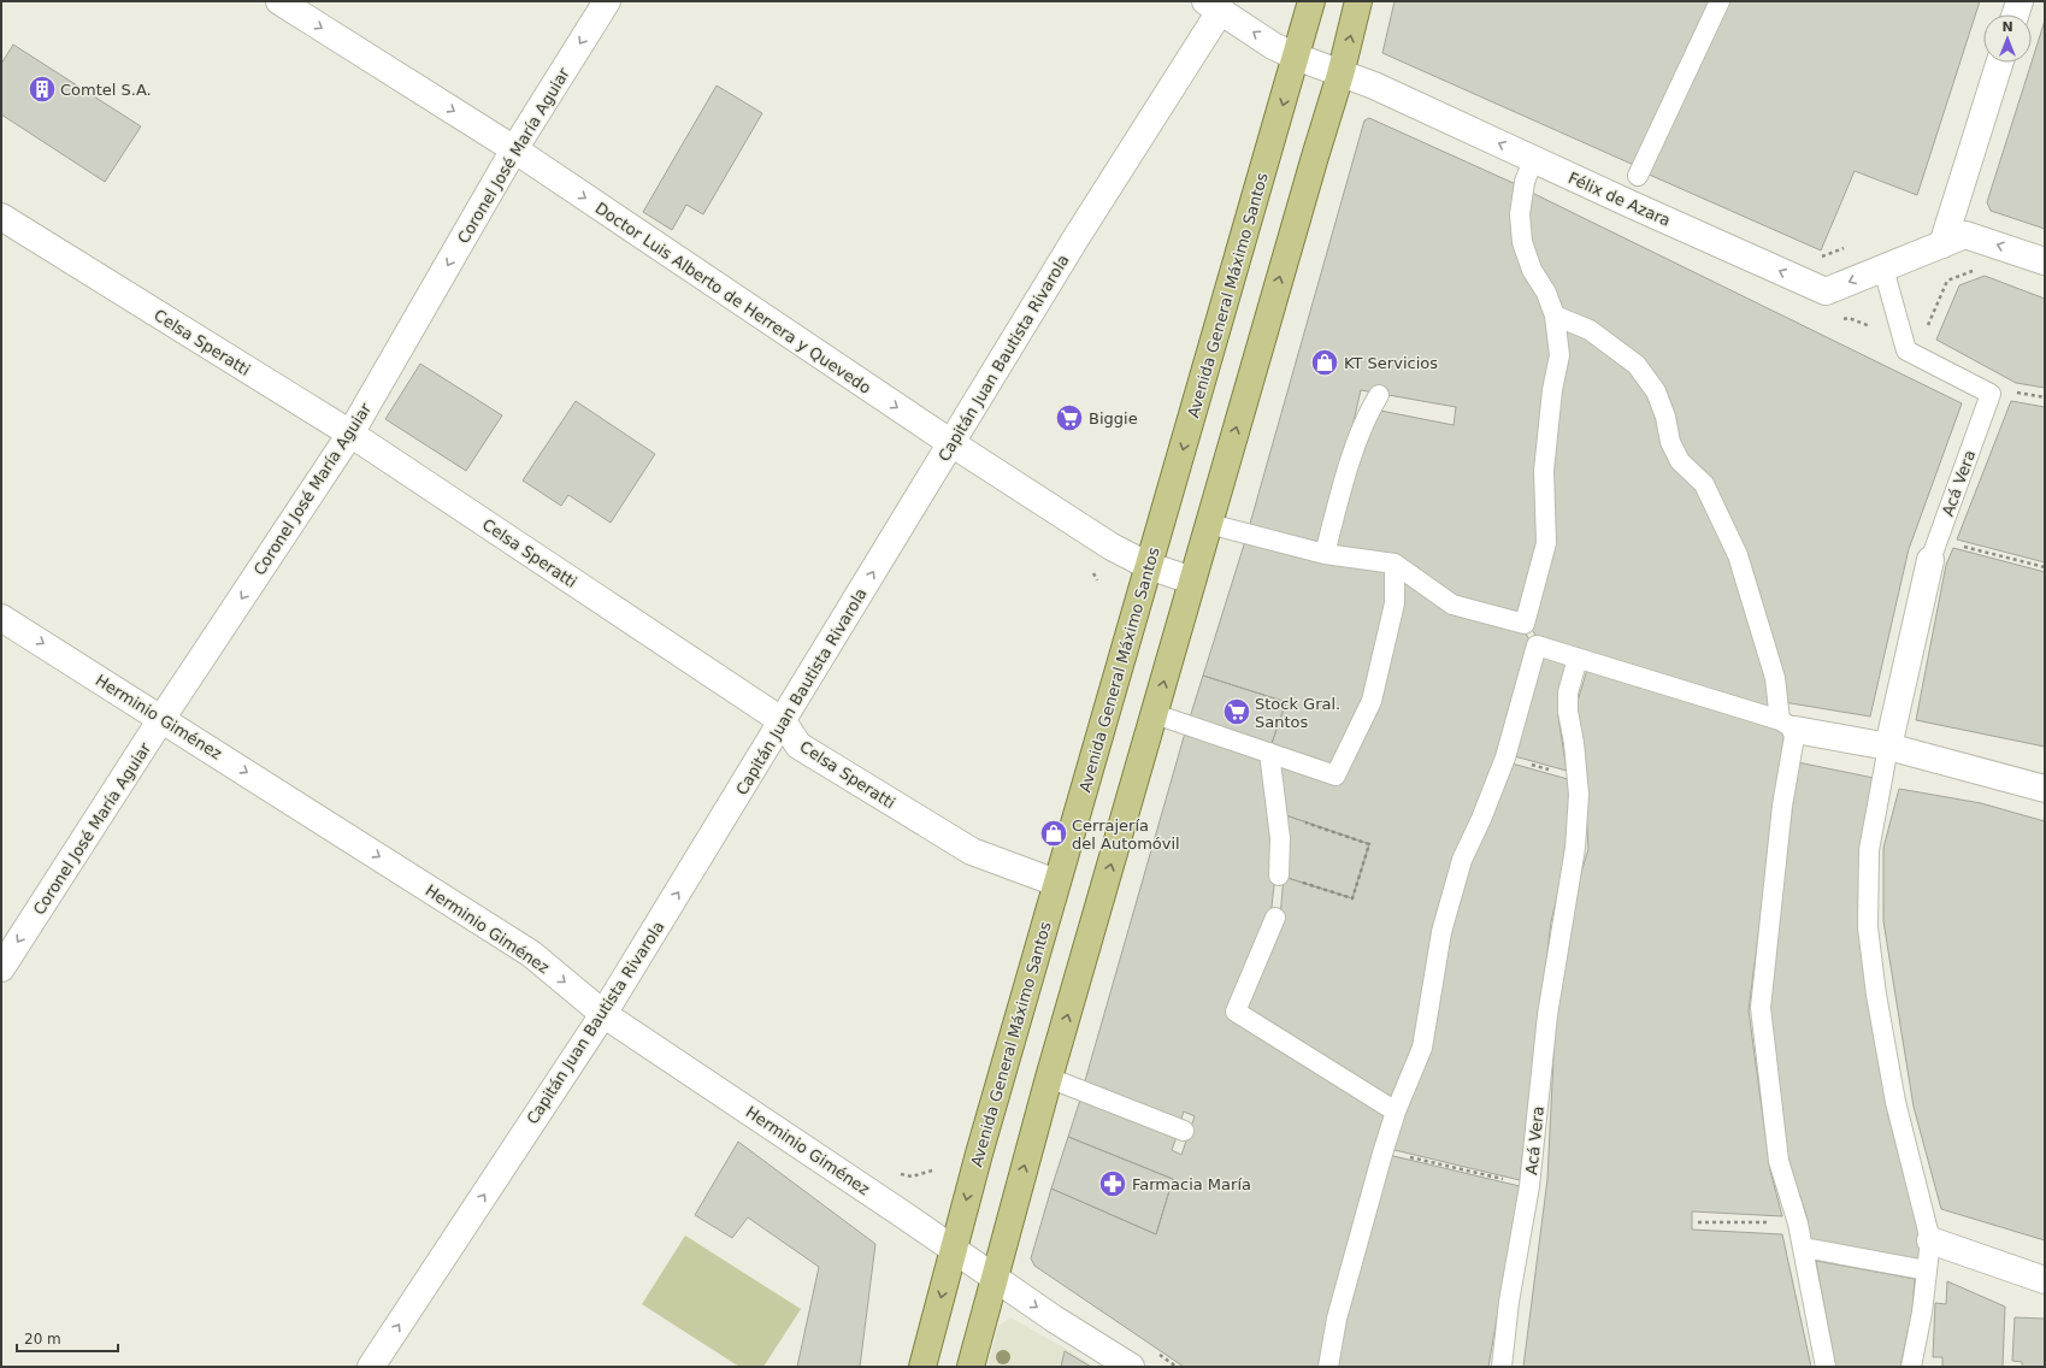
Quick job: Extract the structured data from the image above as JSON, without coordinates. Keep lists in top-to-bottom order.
{
  "streets": {
    "main road": ["Avenida General Máximo Santos"],
    "street": [
      "Coronel José María Aguiar",
      "Félix de Azara",
      "Doctor Luis Alberto de Herrera y Quevedo",
      "Celsa Speratti",
      "Capitán Juan Bautista Rivarola",
      "Acá Vera",
      "Herminio Giménez"
    ]
  },
  "crossings": [
    ["Coronel José María Aguiar", "Doctor Luis Alberto de Herrera y Quevedo"],
    ["Coronel José María Aguiar", "Celsa Speratti"],
    ["Coronel José María Aguiar", "Herminio Giménez"],
    ["Félix de Azara", "Avenida General Máximo Santos"],
    ["Félix de Azara", "Capitán Juan Bautista Rivarola"],
    ["Félix de Azara", "Acá Vera"],
    ["Avenida General Máximo Santos", "Doctor Luis Alberto de Herrera y Quevedo"],
    ["Avenida General Máximo Santos", "Celsa Speratti"],
    ["Avenida General Máximo Santos", "Herminio Giménez"],
    ["Doctor Luis Alberto de Herrera y Quevedo", "Capitán Juan Bautista Rivarola"],
    ["Celsa Speratti", "Capitán Juan Bautista Rivarola"],
    ["Capitán Juan Bautista Rivarola", "Herminio Giménez"]
  ],
  "one_way": [
    "Coronel José María Aguiar",
    "Félix de Azara",
    "Doctor Luis Alberto de Herrera y Quevedo",
    "Capitán Juan Bautista Rivarola",
    "Herminio Giménez"
  ],
  "places": {
    "building": ["Comtel S.A."],
    "shop": ["KT Servicios", "Cerrajería del Automóvil"],
    "supermarket": ["Biggie", "Stock Gral. Santos"],
    "pharmacy": ["Farmacia María"]
  },
  "scale_bar": "20 m",
  "north": "top"
}
